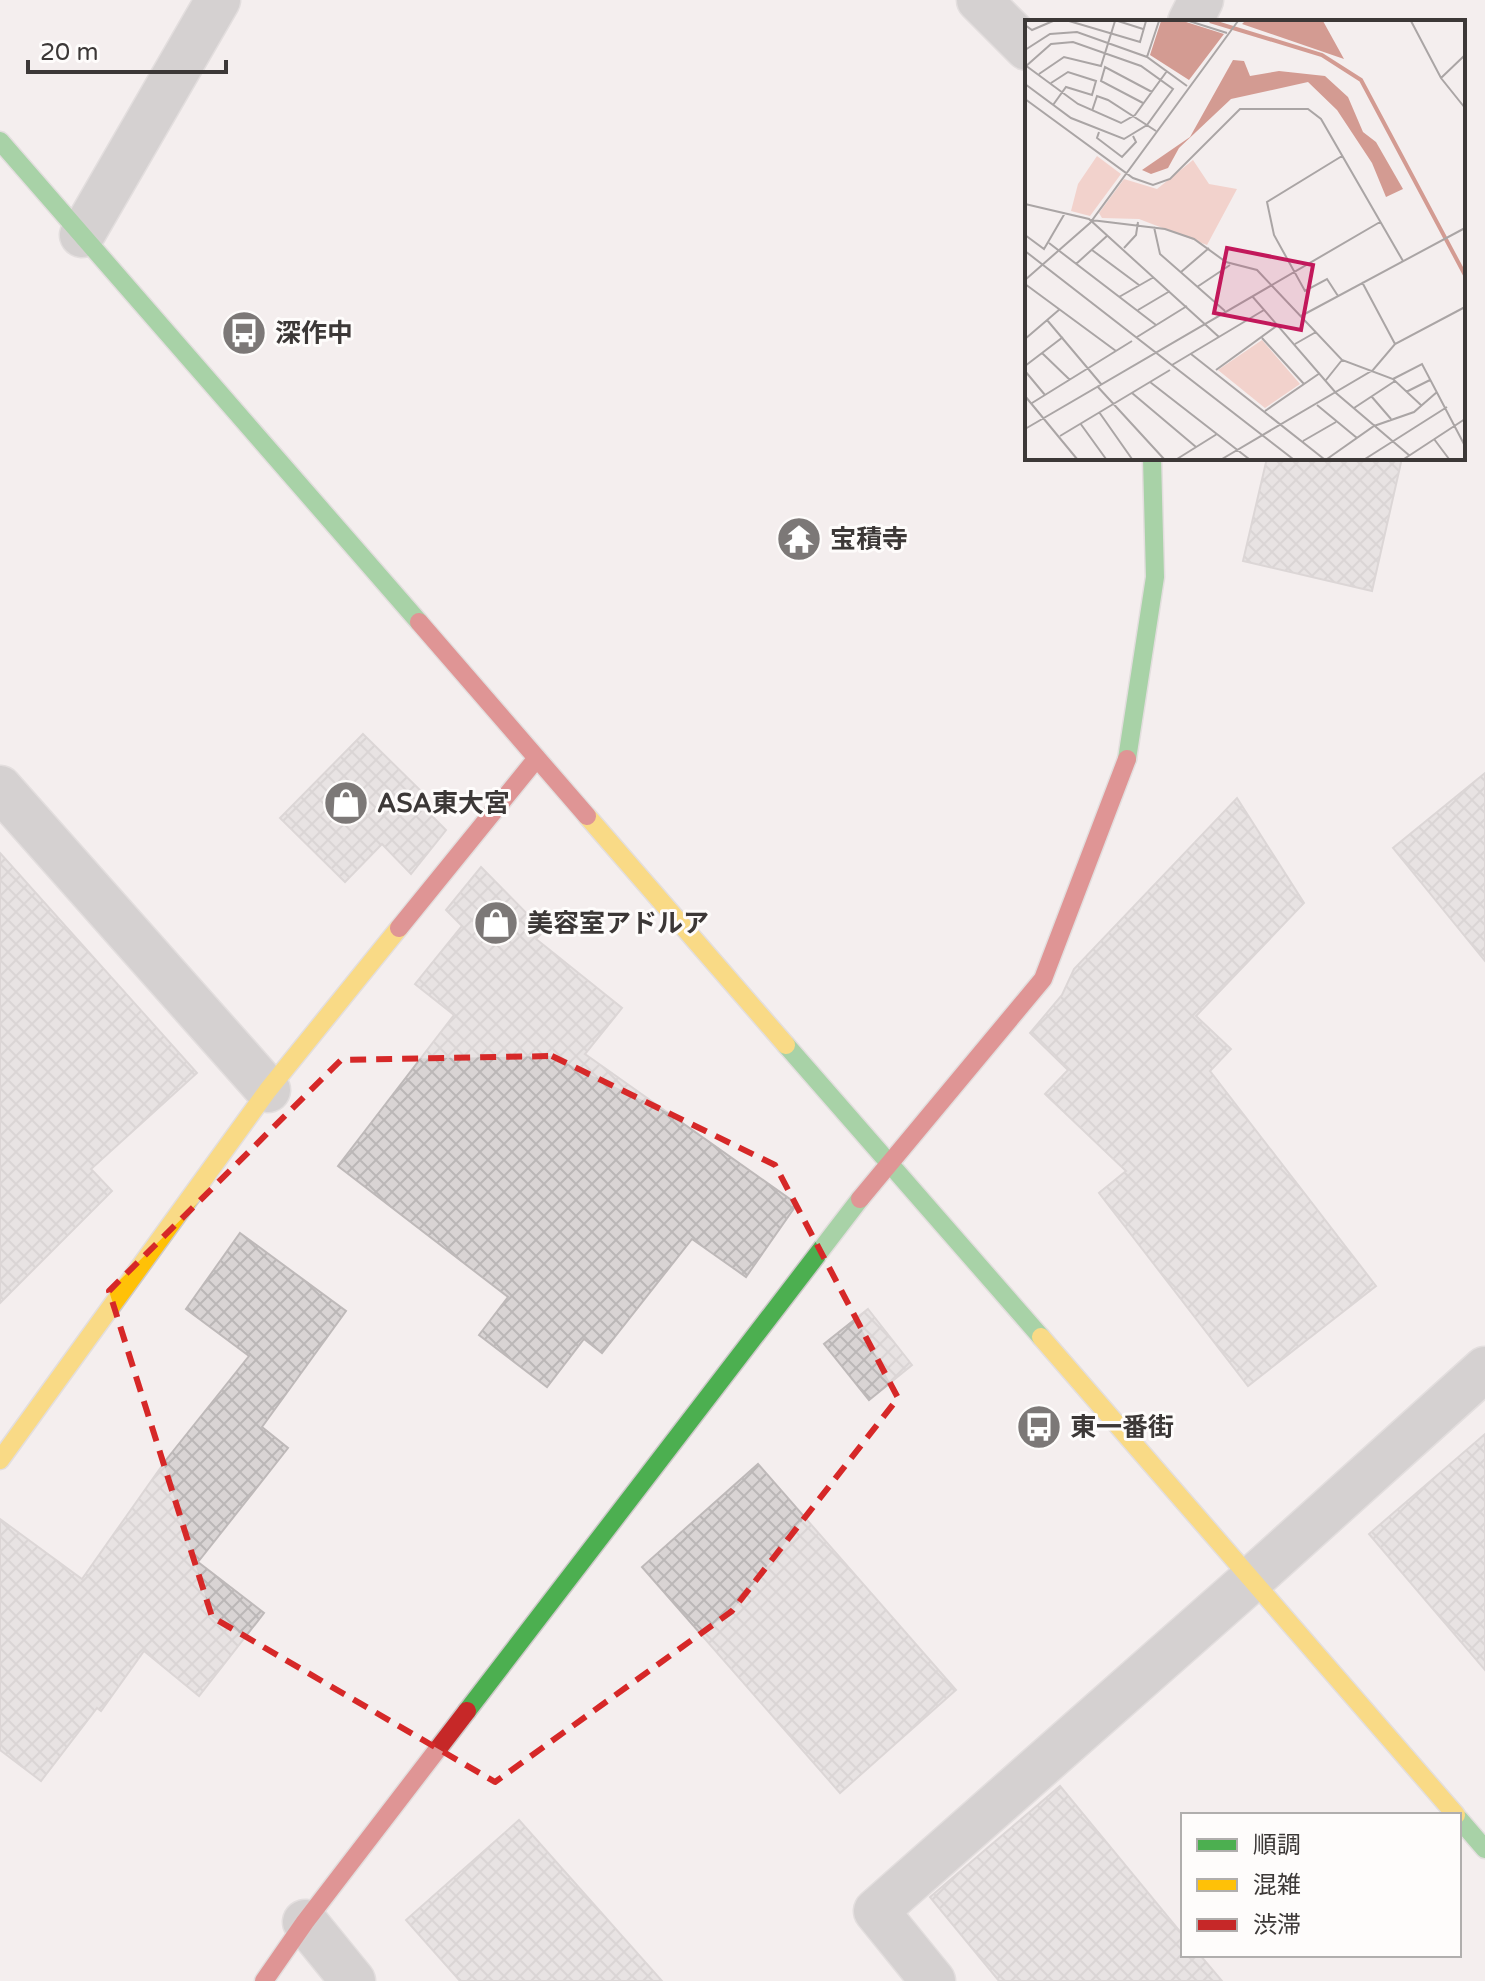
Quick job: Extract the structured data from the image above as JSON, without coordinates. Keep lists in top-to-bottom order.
{
  "places": {
    "bus stop": ["深作中", "東一番街"],
    "temple": ["宝積寺"],
    "shop": ["ASA東大宮", "美容室アドルア"]
  },
  "legend": ["順調", "混雑", "渋滞"],
  "scale_bar": "20 m"
}
